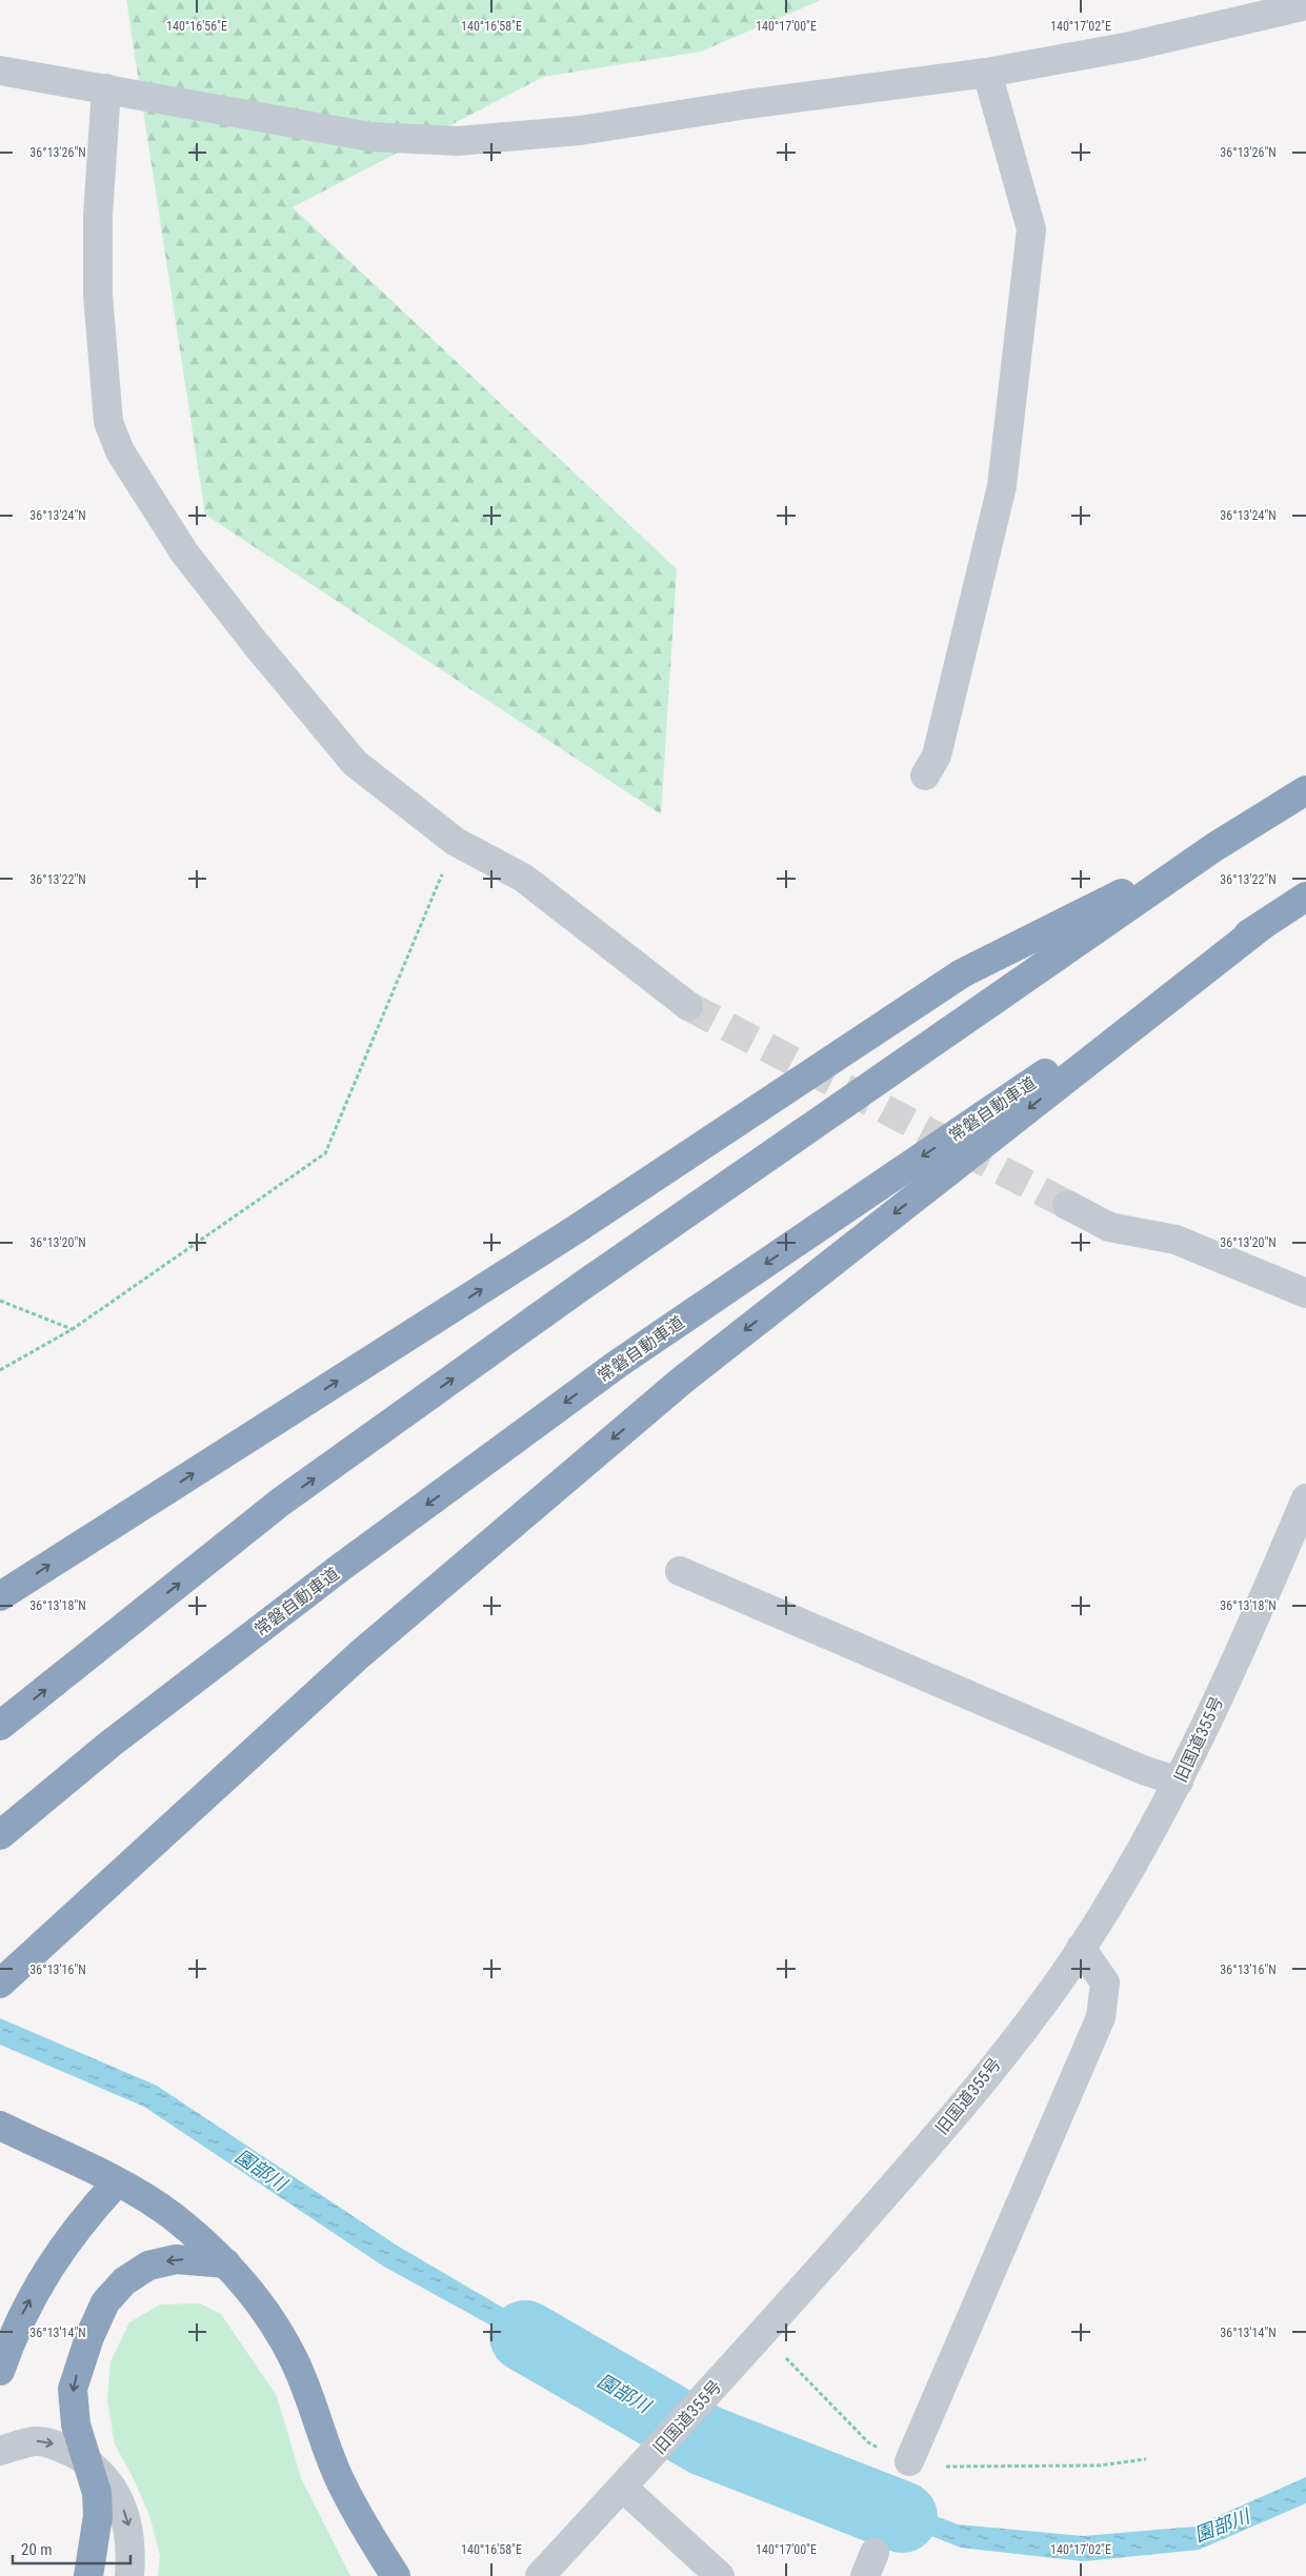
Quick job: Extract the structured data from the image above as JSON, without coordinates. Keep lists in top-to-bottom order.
{
  "streets": {
    "highway": ["常磐自動車道"],
    "street": ["旧国道355号"]
  },
  "water": ["園部川"],
  "scale_bar": "20 m",
  "coordinates": [
    "140°16'56\"E",
    "140°16'58\"E",
    "140°17'00\"E",
    "140°17'02\"E",
    "36°13'26\"N",
    "36°13'24\"N",
    "36°13'22\"N",
    "36°13'20\"N",
    "36°13'18\"N",
    "36°13'16\"N",
    "36°13'14\"N"
  ]
}
